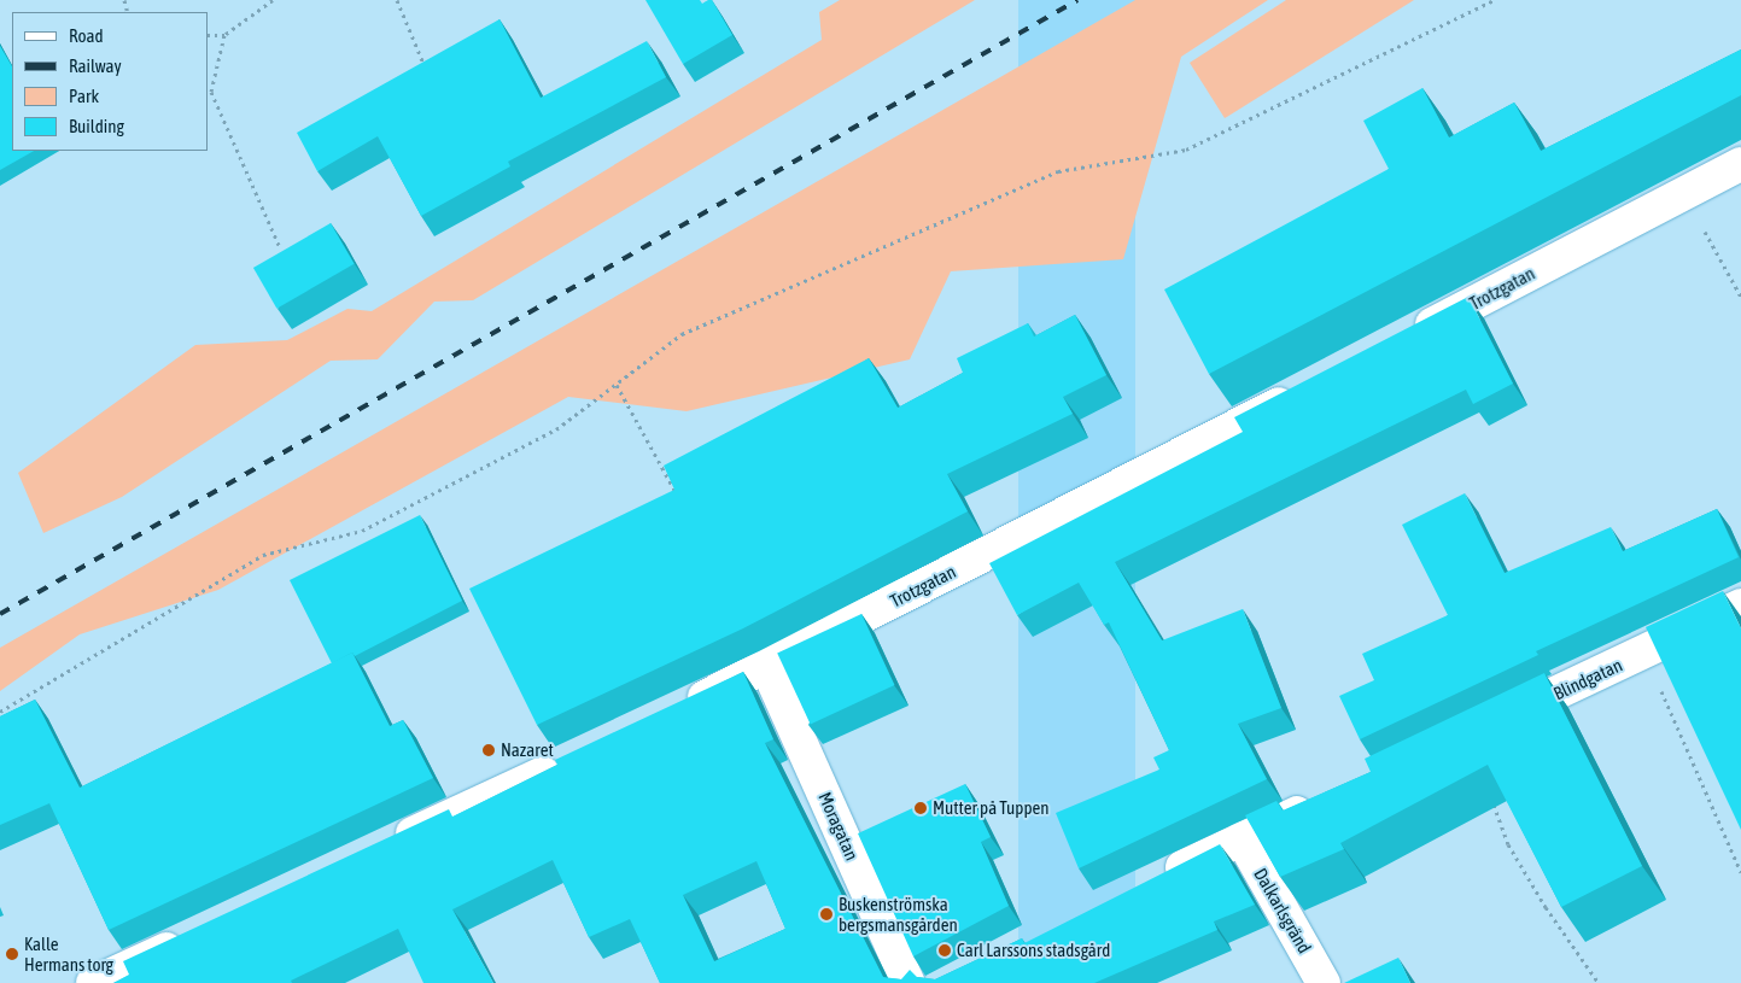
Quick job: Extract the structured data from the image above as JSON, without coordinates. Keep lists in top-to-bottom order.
{
  "streets": {
    "street": [
      "Trotzgatan",
      "Blindgatan",
      "Moragatan",
      "Dalkarlsgränd"
    ]
  },
  "crossings": [
    ["Trotzgatan", "Moragatan"]
  ],
  "places": [
    "Nazaret",
    "Mutter på Tuppen",
    "Buskenströmska bergsmansgården",
    "Carl Larssons stadsgård",
    "Kalle Hermans torg"
  ],
  "legend": [
    "Road",
    "Railway",
    "Park",
    "Building"
  ]
}
